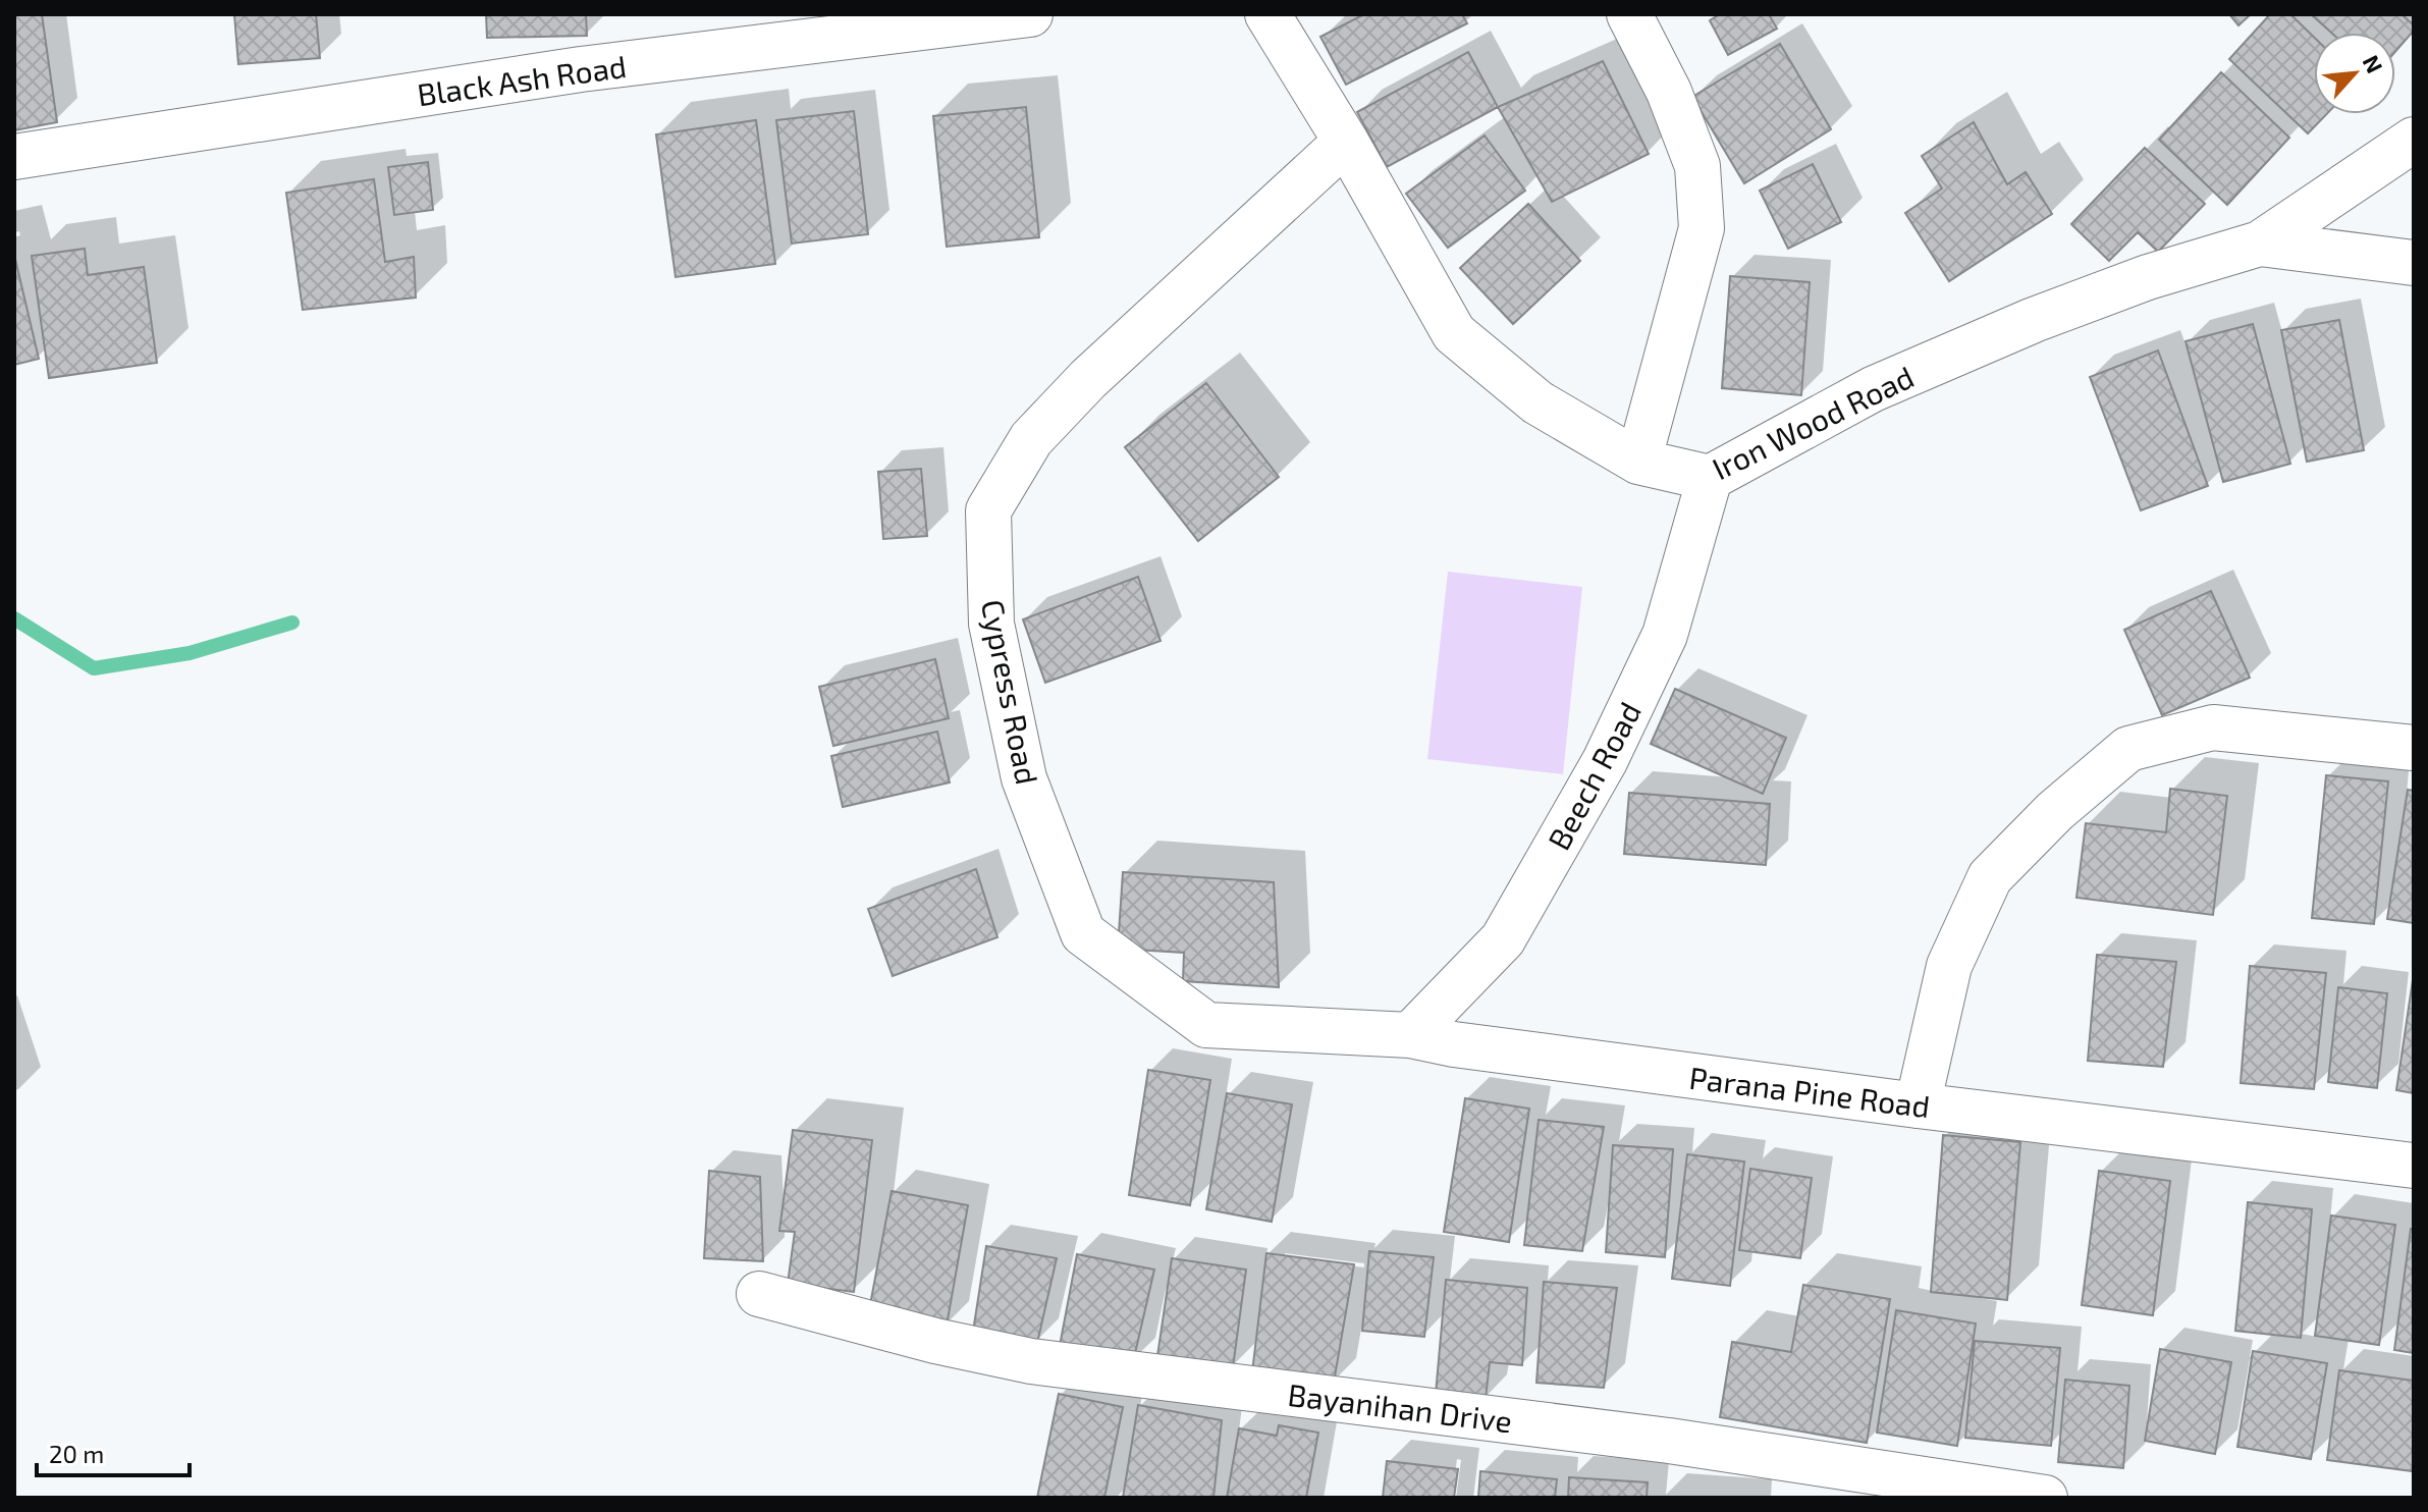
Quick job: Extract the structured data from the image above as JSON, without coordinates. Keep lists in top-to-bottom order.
{
  "streets": {
    "street": [
      "Black Ash Road",
      "Iron Wood Road",
      "Cypress Road",
      "Beech Road",
      "Parana Pine Road",
      "Bayanihan Drive"
    ]
  },
  "crossings": [
    ["Iron Wood Road", "Cypress Road"],
    ["Iron Wood Road", "Beech Road"],
    ["Cypress Road", "Parana Pine Road"],
    ["Beech Road", "Parana Pine Road"]
  ],
  "scale_bar": "20 m",
  "north": "top right"
}
